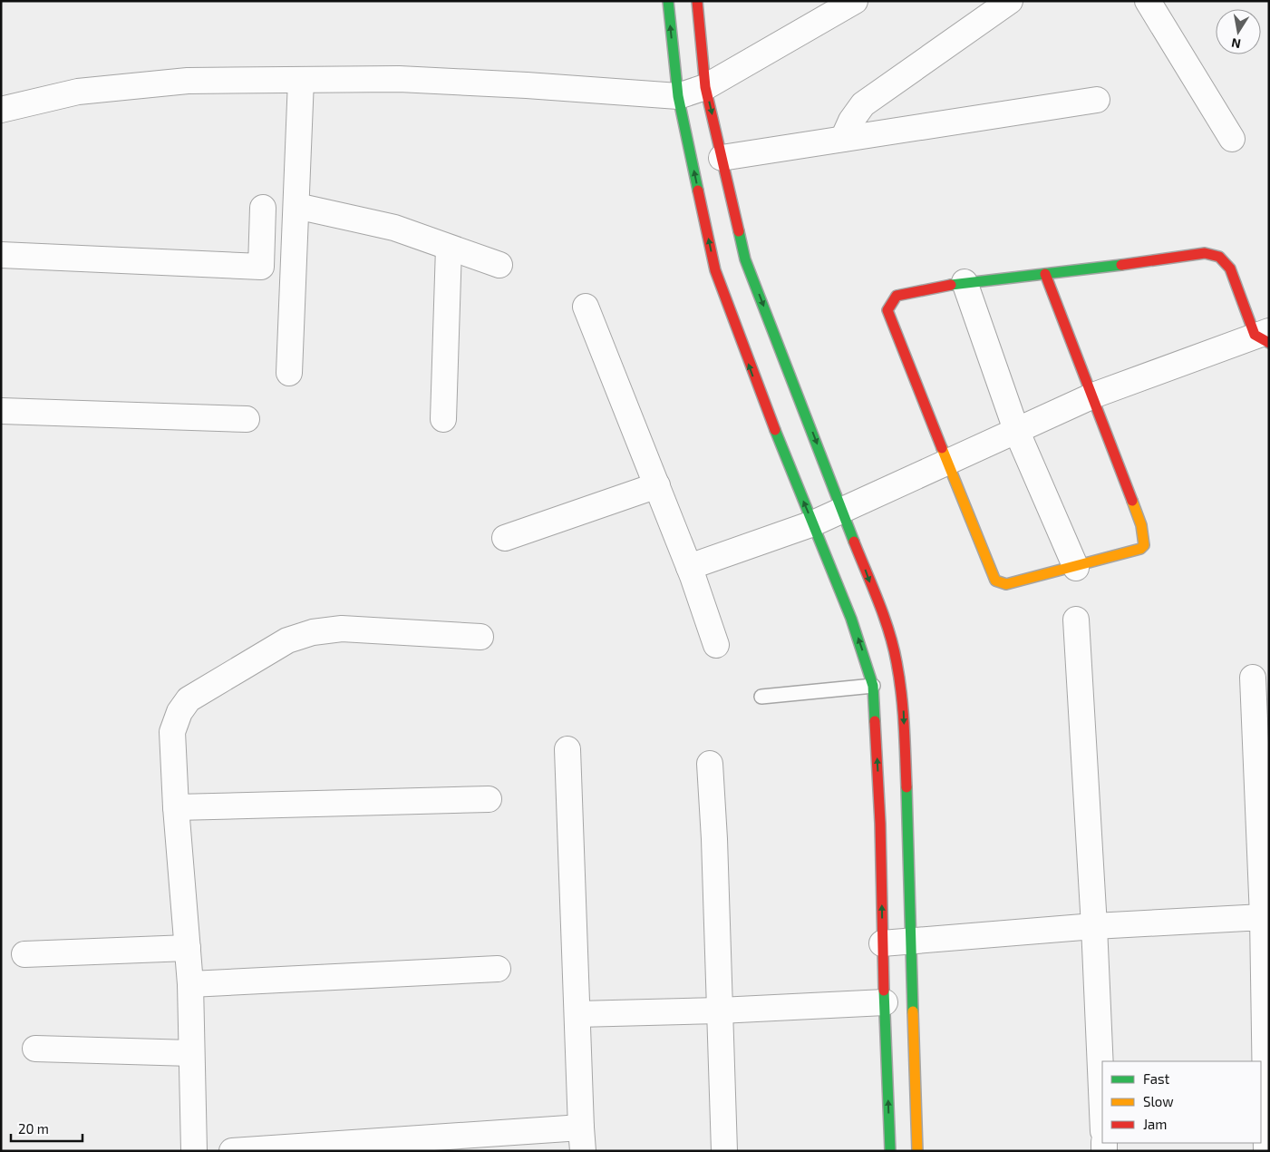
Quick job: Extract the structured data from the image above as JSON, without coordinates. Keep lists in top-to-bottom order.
{
  "legend": ["Fast", "Slow", "Jam"],
  "scale_bar": "20 m",
  "north": "bottom"
}
